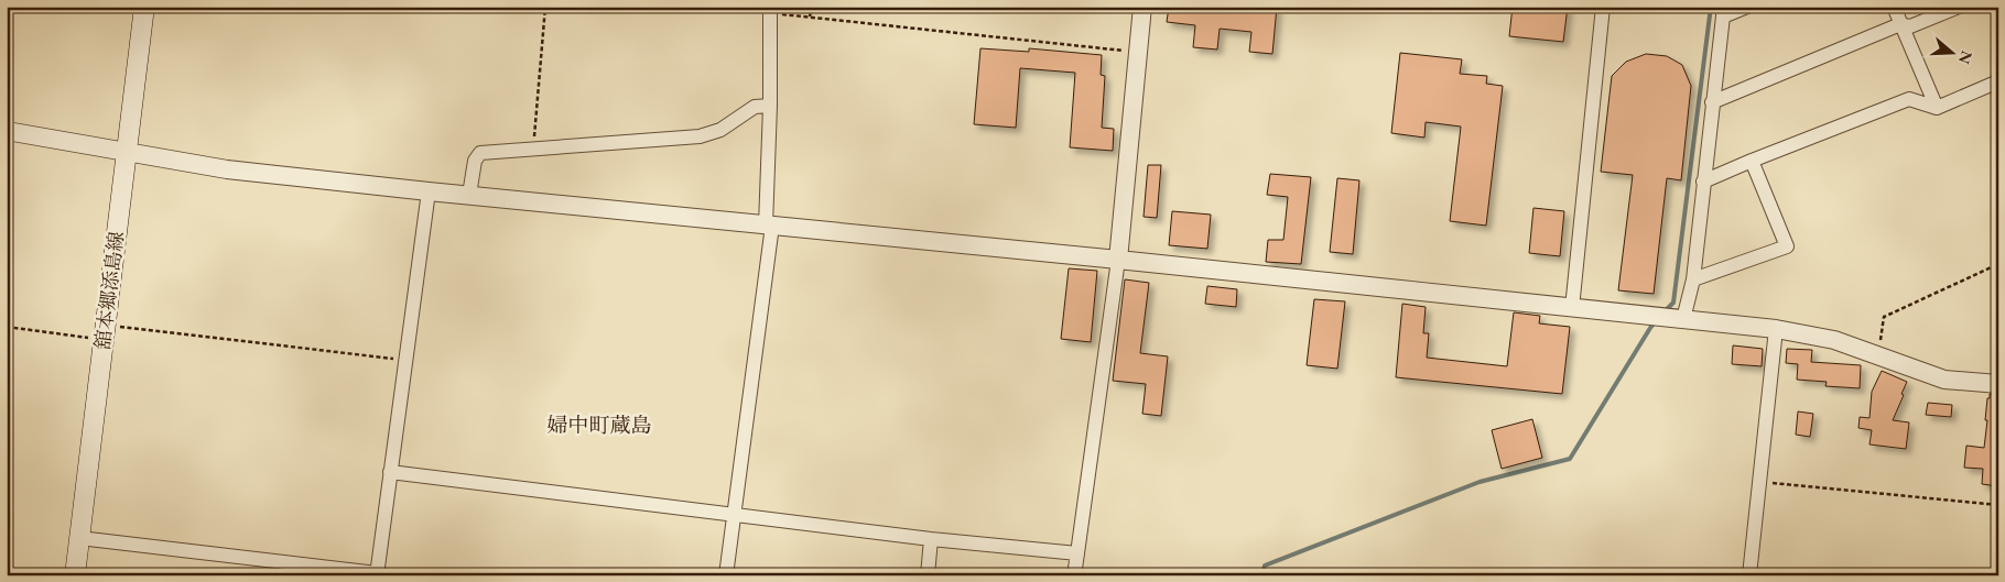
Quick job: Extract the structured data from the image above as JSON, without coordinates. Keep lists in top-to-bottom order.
{
  "streets": {
    "main road": ["舘本郷添島線"]
  },
  "districts": ["婦中町蔵島"],
  "north": "right"
}
